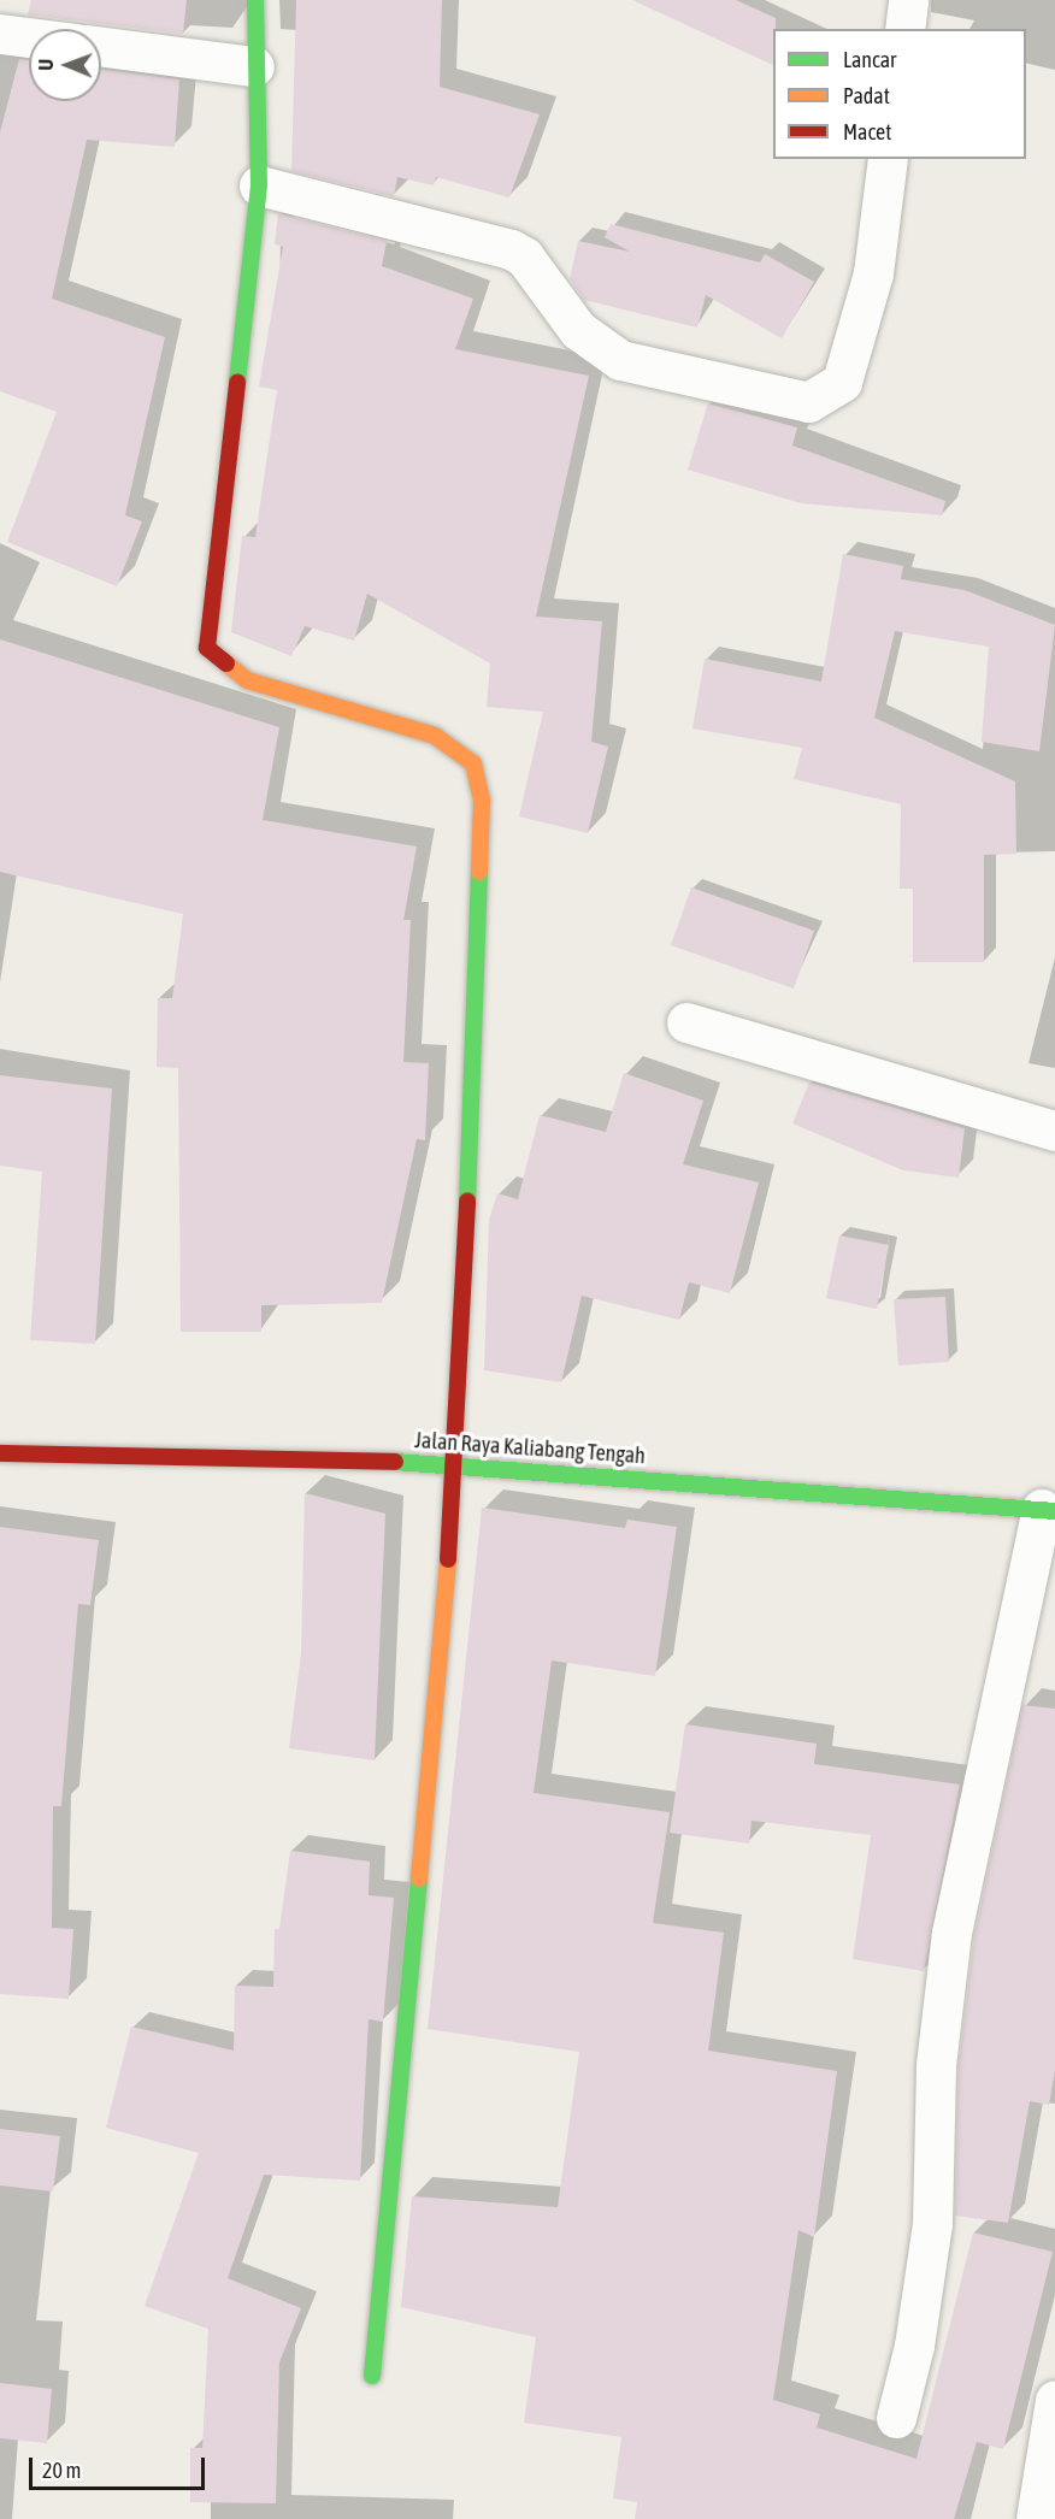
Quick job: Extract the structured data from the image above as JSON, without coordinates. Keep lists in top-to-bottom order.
{
  "streets": {
    "street": ["Jalan Raya Kaliabang Tengah"]
  },
  "legend": ["Lancar", "Padat", "Macet"],
  "scale_bar": "20 m",
  "north": "left"
}
